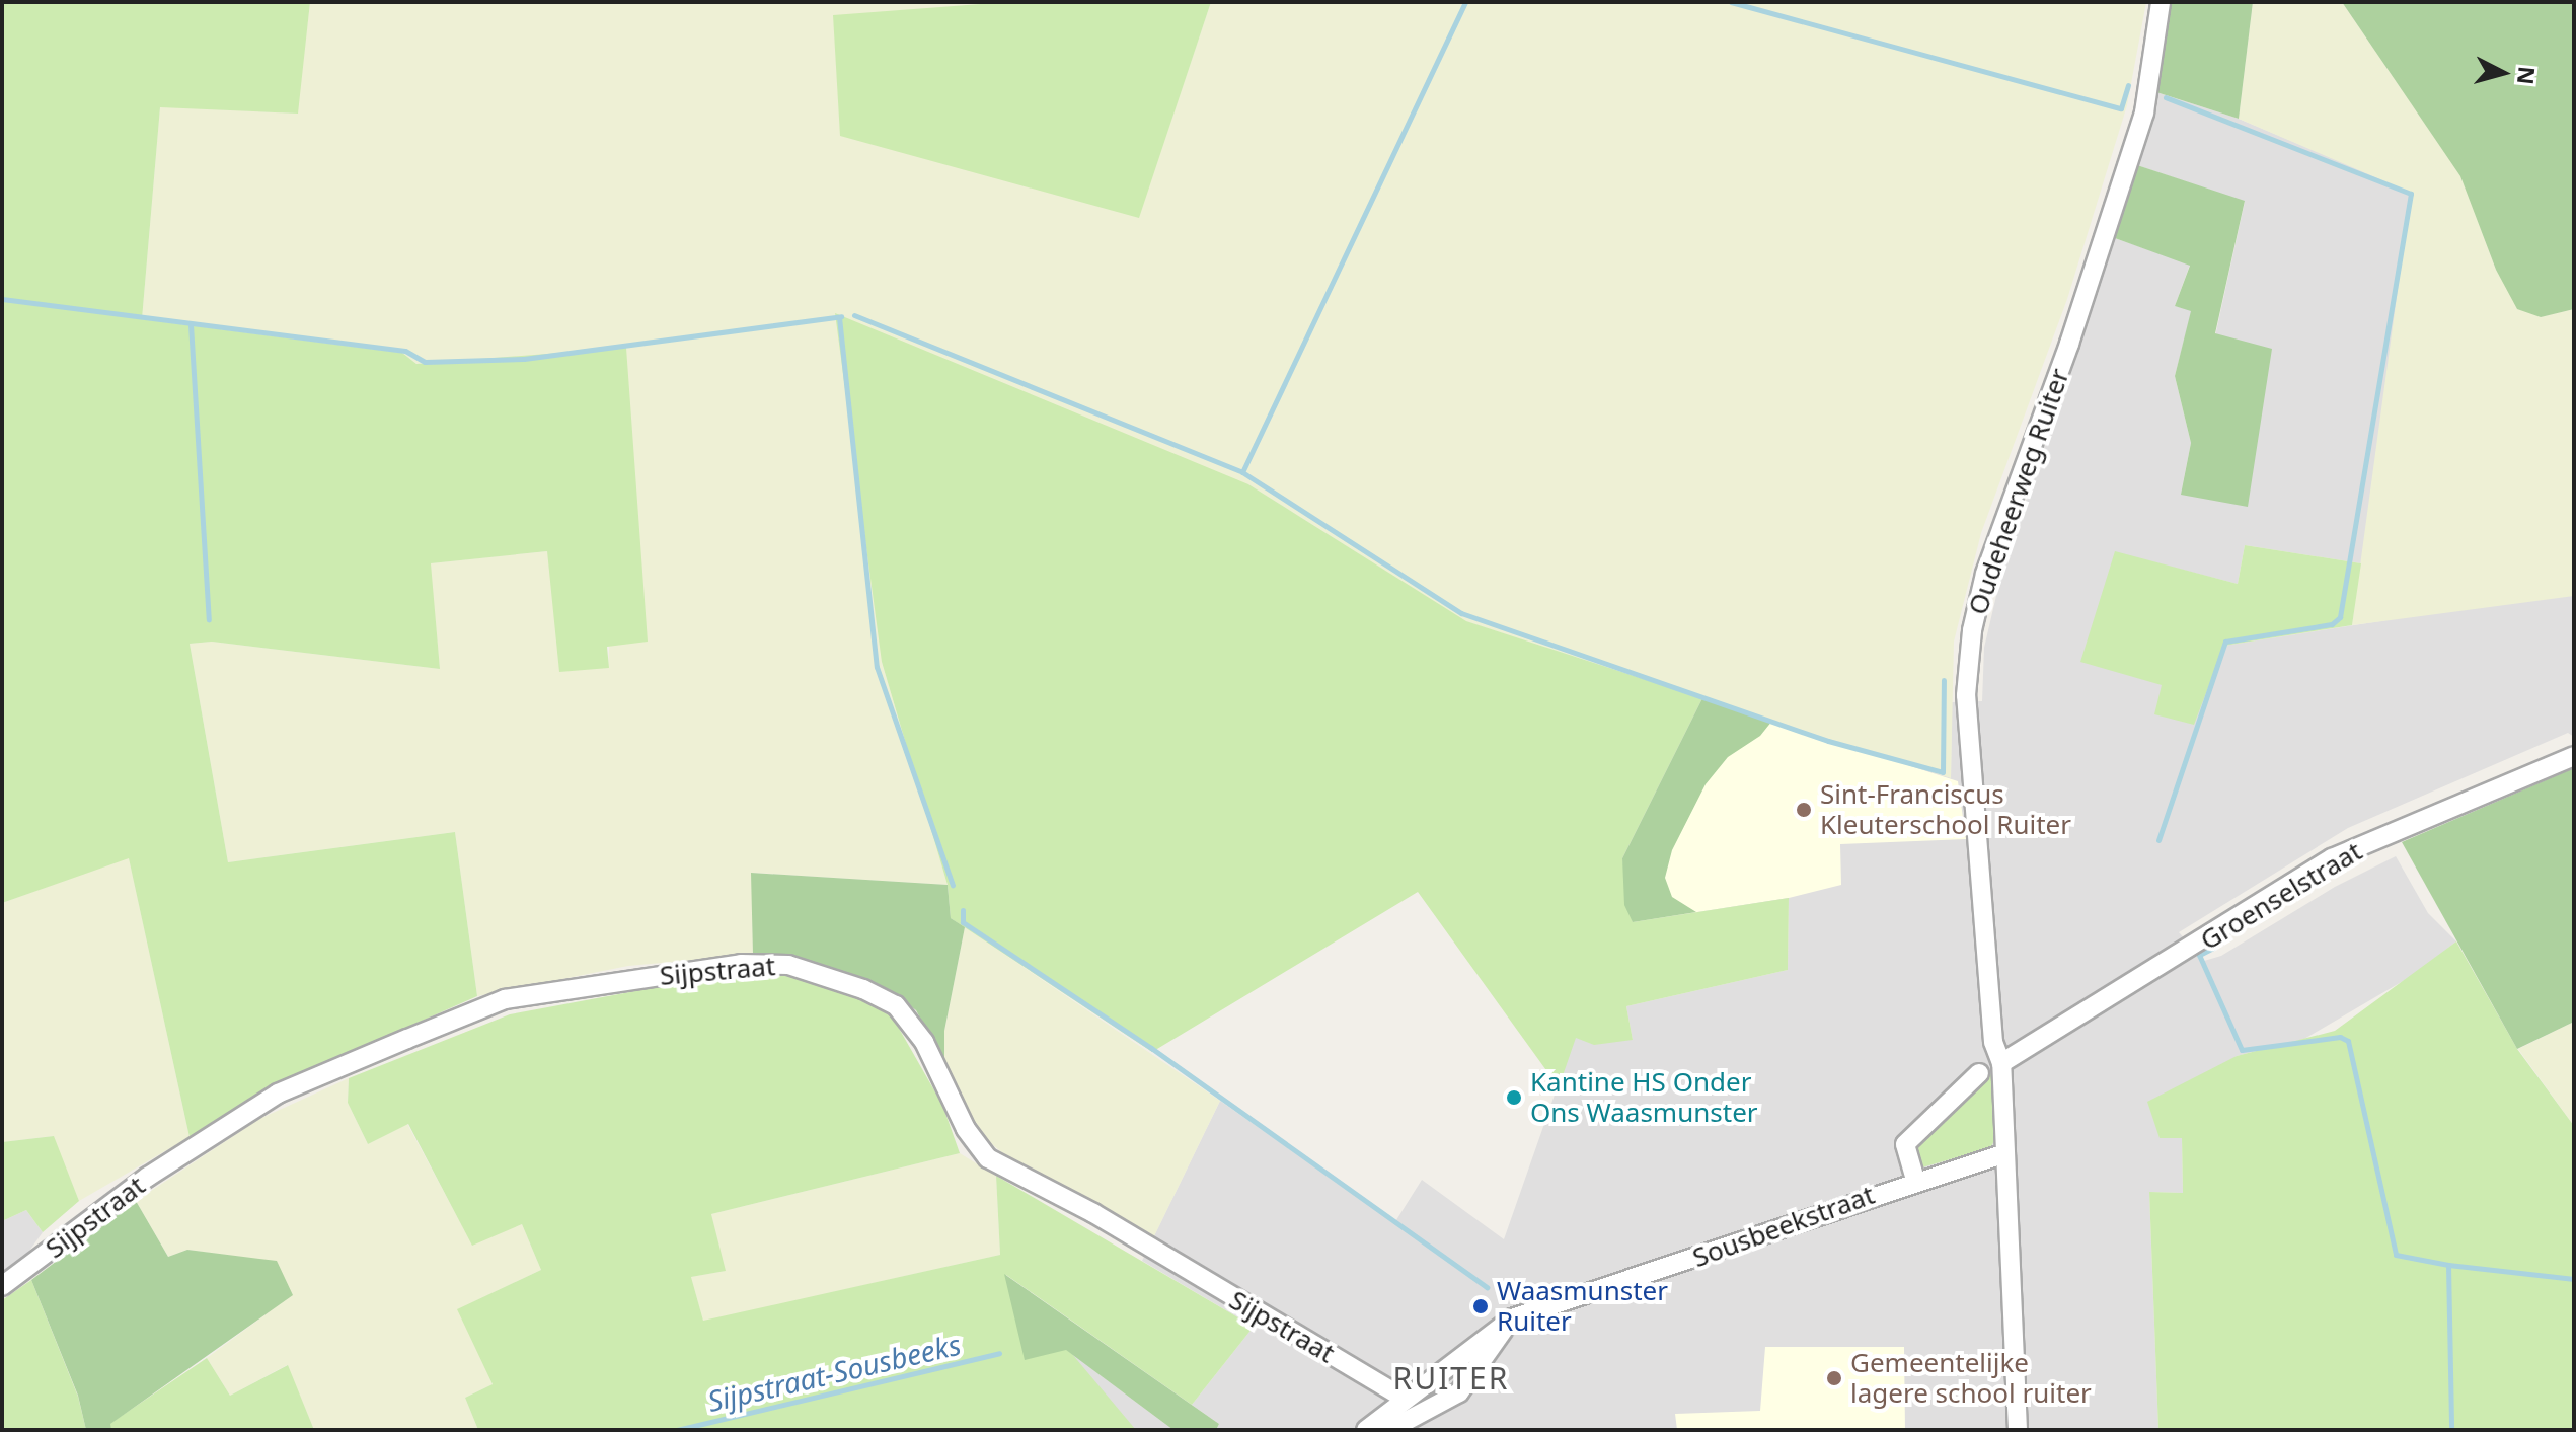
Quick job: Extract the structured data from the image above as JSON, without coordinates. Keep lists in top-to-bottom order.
{
  "streets": {
    "street": [
      "Oudeheerweg Ruiter",
      "Groenselstraat",
      "Sijpstraat",
      "Sousbeekstraat"
    ]
  },
  "crossings": [
    ["Oudeheerweg Ruiter", "Groenselstraat"],
    ["Oudeheerweg Ruiter", "Sousbeekstraat"],
    ["Sijpstraat", "Sousbeekstraat"]
  ],
  "districts": ["RUITER"],
  "water": ["Sijpstraat-Sousbeeks"],
  "places": [
    "Sint-Franciscus Kleuterschool Ruiter",
    "Kantine HS Onder Ons Waasmunster",
    "Waasmunster Ruiter",
    "Gemeentelijke lagere school ruiter"
  ],
  "north": "right"
}
